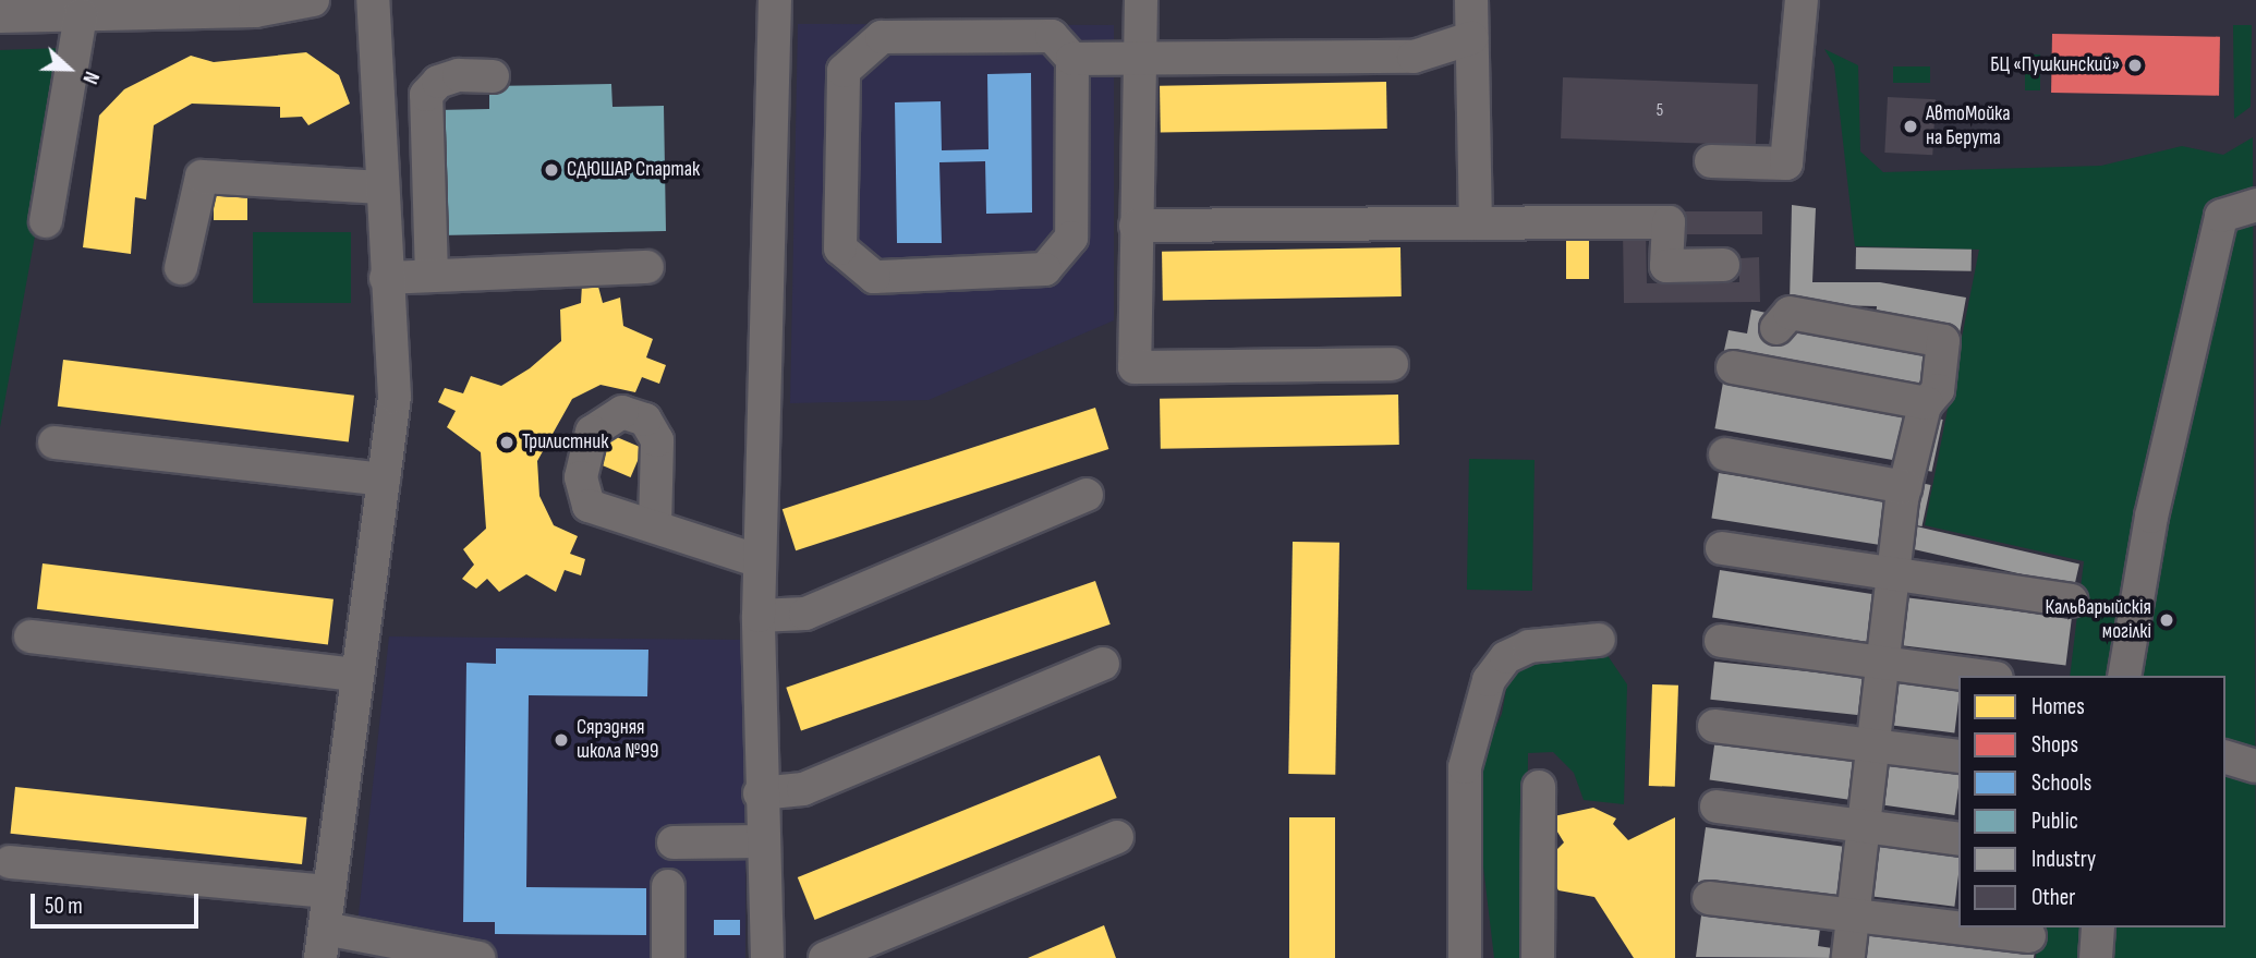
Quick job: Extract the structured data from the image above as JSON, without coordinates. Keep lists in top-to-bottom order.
{
  "places": [
    "БЦ «Пушкинский»",
    "АвтоМойка на Берута",
    "СДЮШАР Спартак",
    "Трилистник",
    "Кальварыйскія могілкі",
    "Сярэдняя школа №99"
  ],
  "house_numbers": ["5"],
  "legend": [
    "Homes",
    "Shops",
    "Schools",
    "Public",
    "Industry",
    "Other"
  ],
  "scale_bar": "50 m",
  "north": "right"
}
